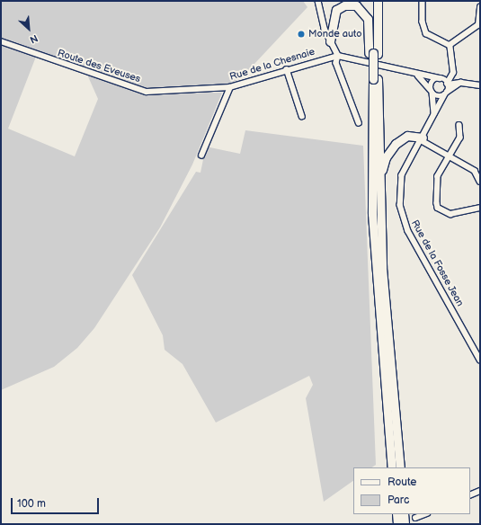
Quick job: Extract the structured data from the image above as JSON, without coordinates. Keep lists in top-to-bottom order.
{
  "streets": {
    "street": ["Rue de la Chesnaie", "Route des Eveuses", "Rue de la Fosse Jean"]
  },
  "crossings": [
    ["Rue de la Chesnaie", "Route des Eveuses"]
  ],
  "places": ["Monde auto"],
  "legend": ["Route", "Parc"],
  "scale_bar": "100 m",
  "north": "bottom right"
}
